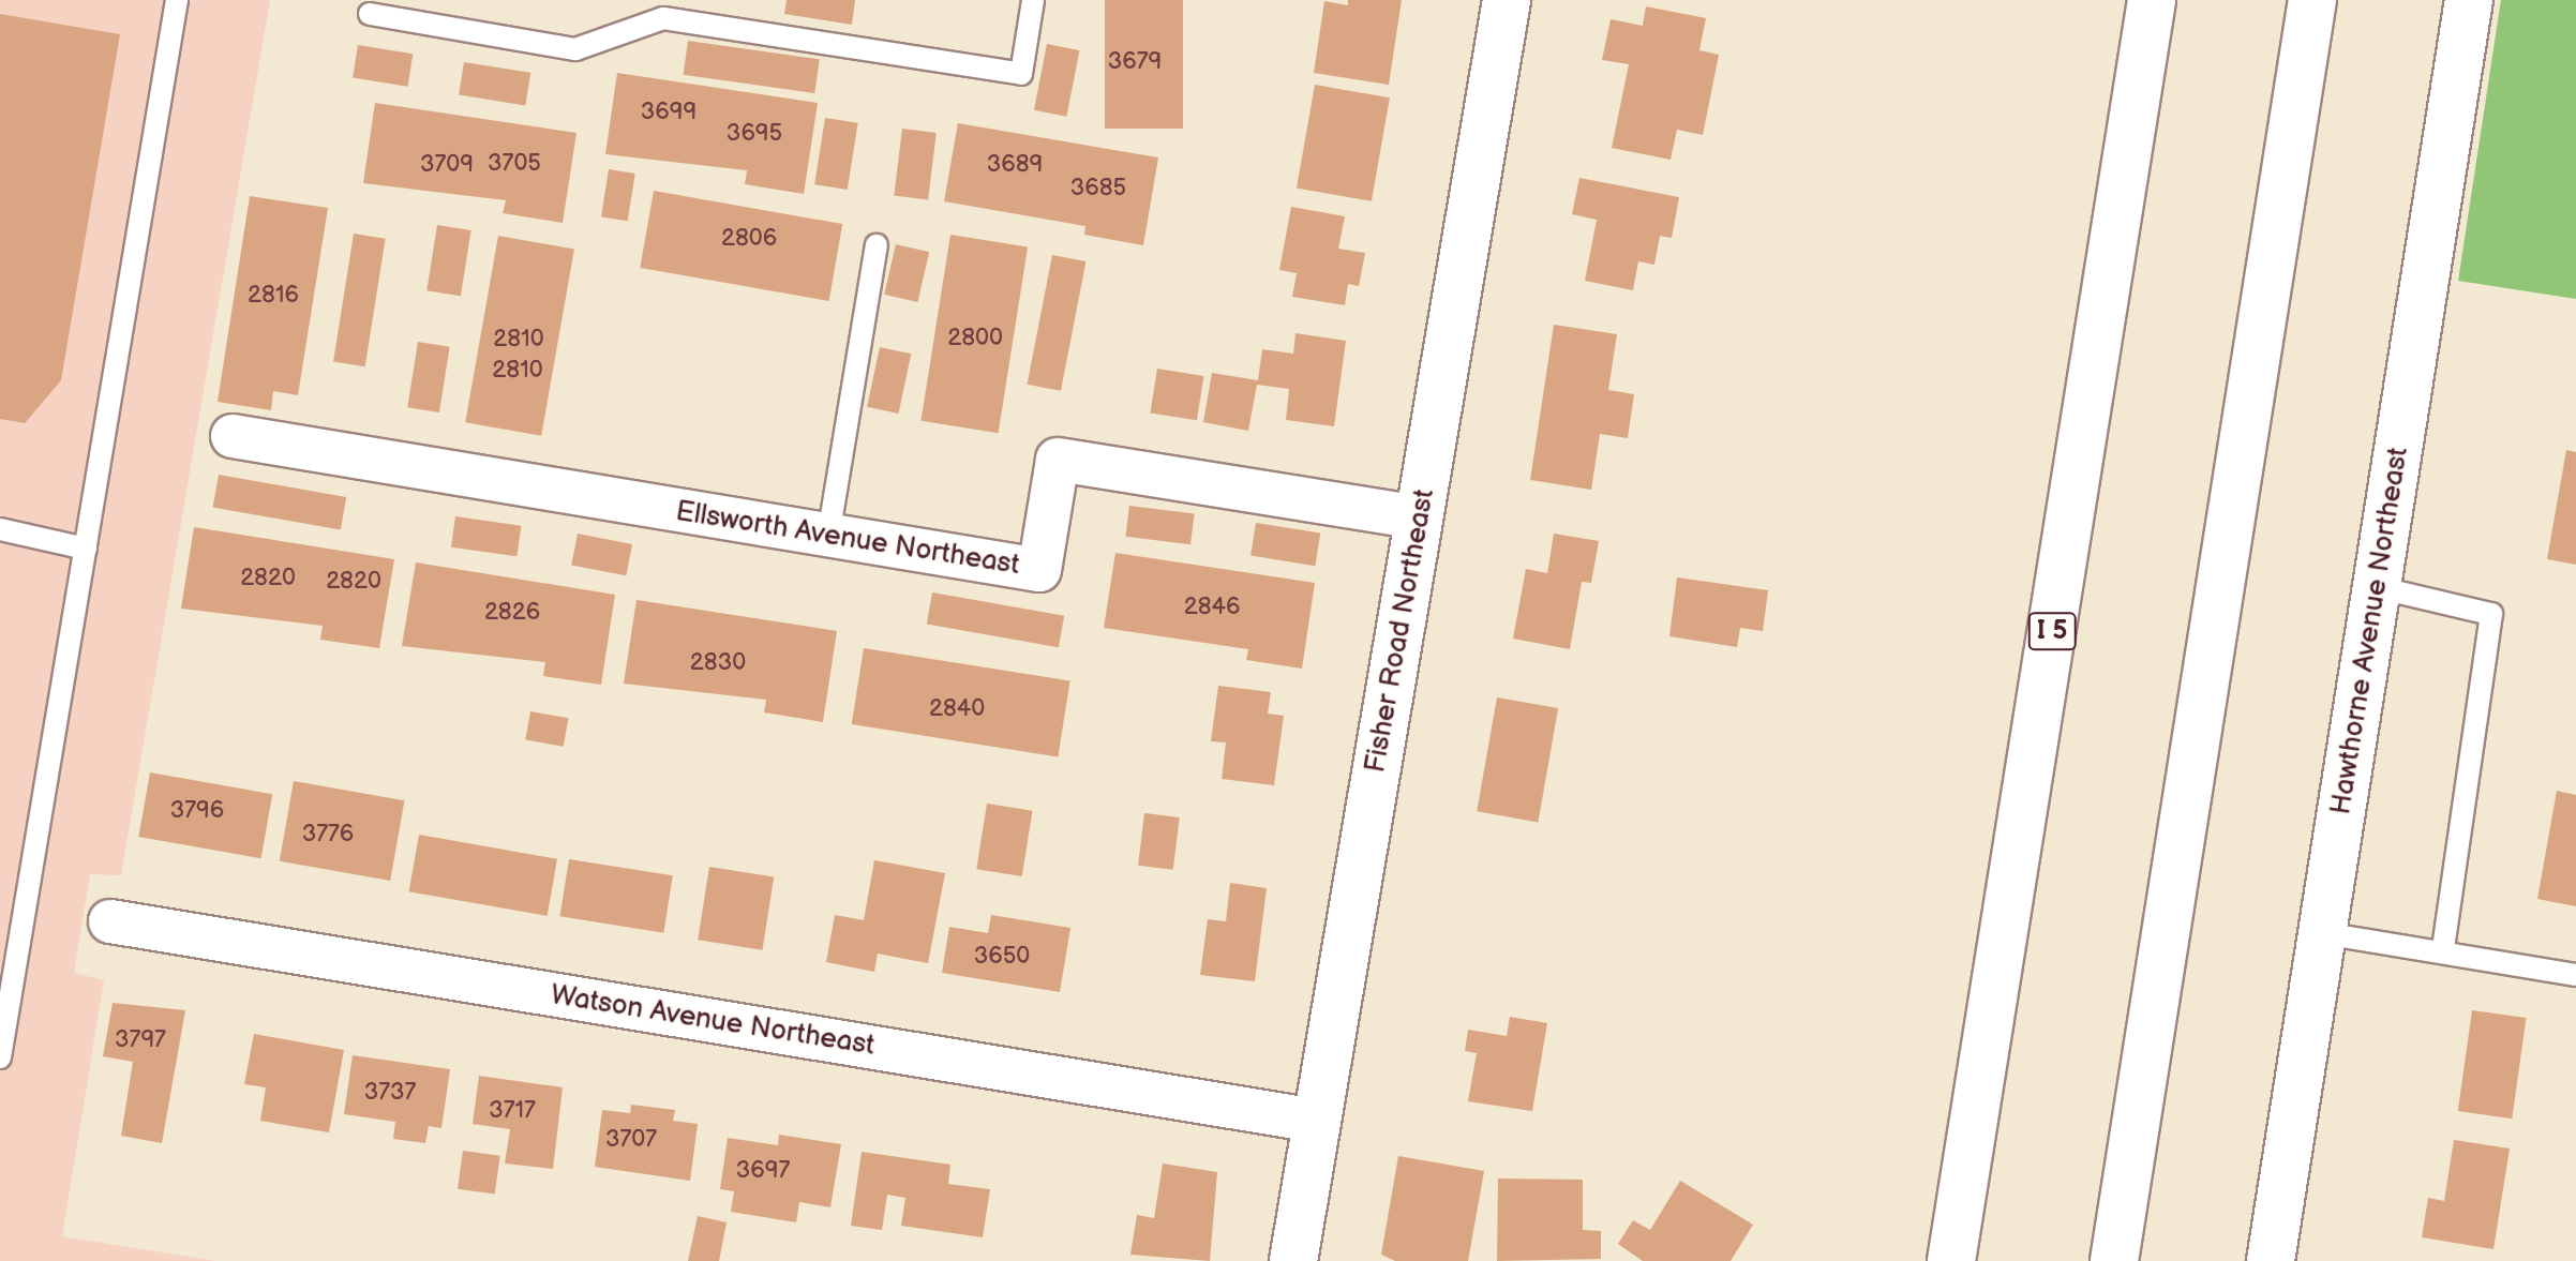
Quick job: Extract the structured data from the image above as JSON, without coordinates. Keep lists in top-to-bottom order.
{
  "streets": {
    "main road": ["Fisher Road Northeast", "I 5", "Hawthorne Avenue Northeast"],
    "street": ["Ellsworth Avenue Northeast", "Watson Avenue Northeast"]
  },
  "crossings": [
    ["Ellsworth Avenue Northeast", "Fisher Road Northeast"],
    ["Fisher Road Northeast", "Watson Avenue Northeast"]
  ],
  "house_numbers": [
    "3679",
    "3699",
    "3695",
    "3705",
    "3709",
    "3689",
    "3685",
    "2806",
    "2816",
    "2800",
    "2810",
    "2810",
    "2820",
    "2820",
    "2846",
    "2826",
    "2830",
    "2840",
    "3796",
    "3776",
    "3650",
    "3797",
    "3737",
    "3717",
    "3707",
    "3697"
  ]
}
